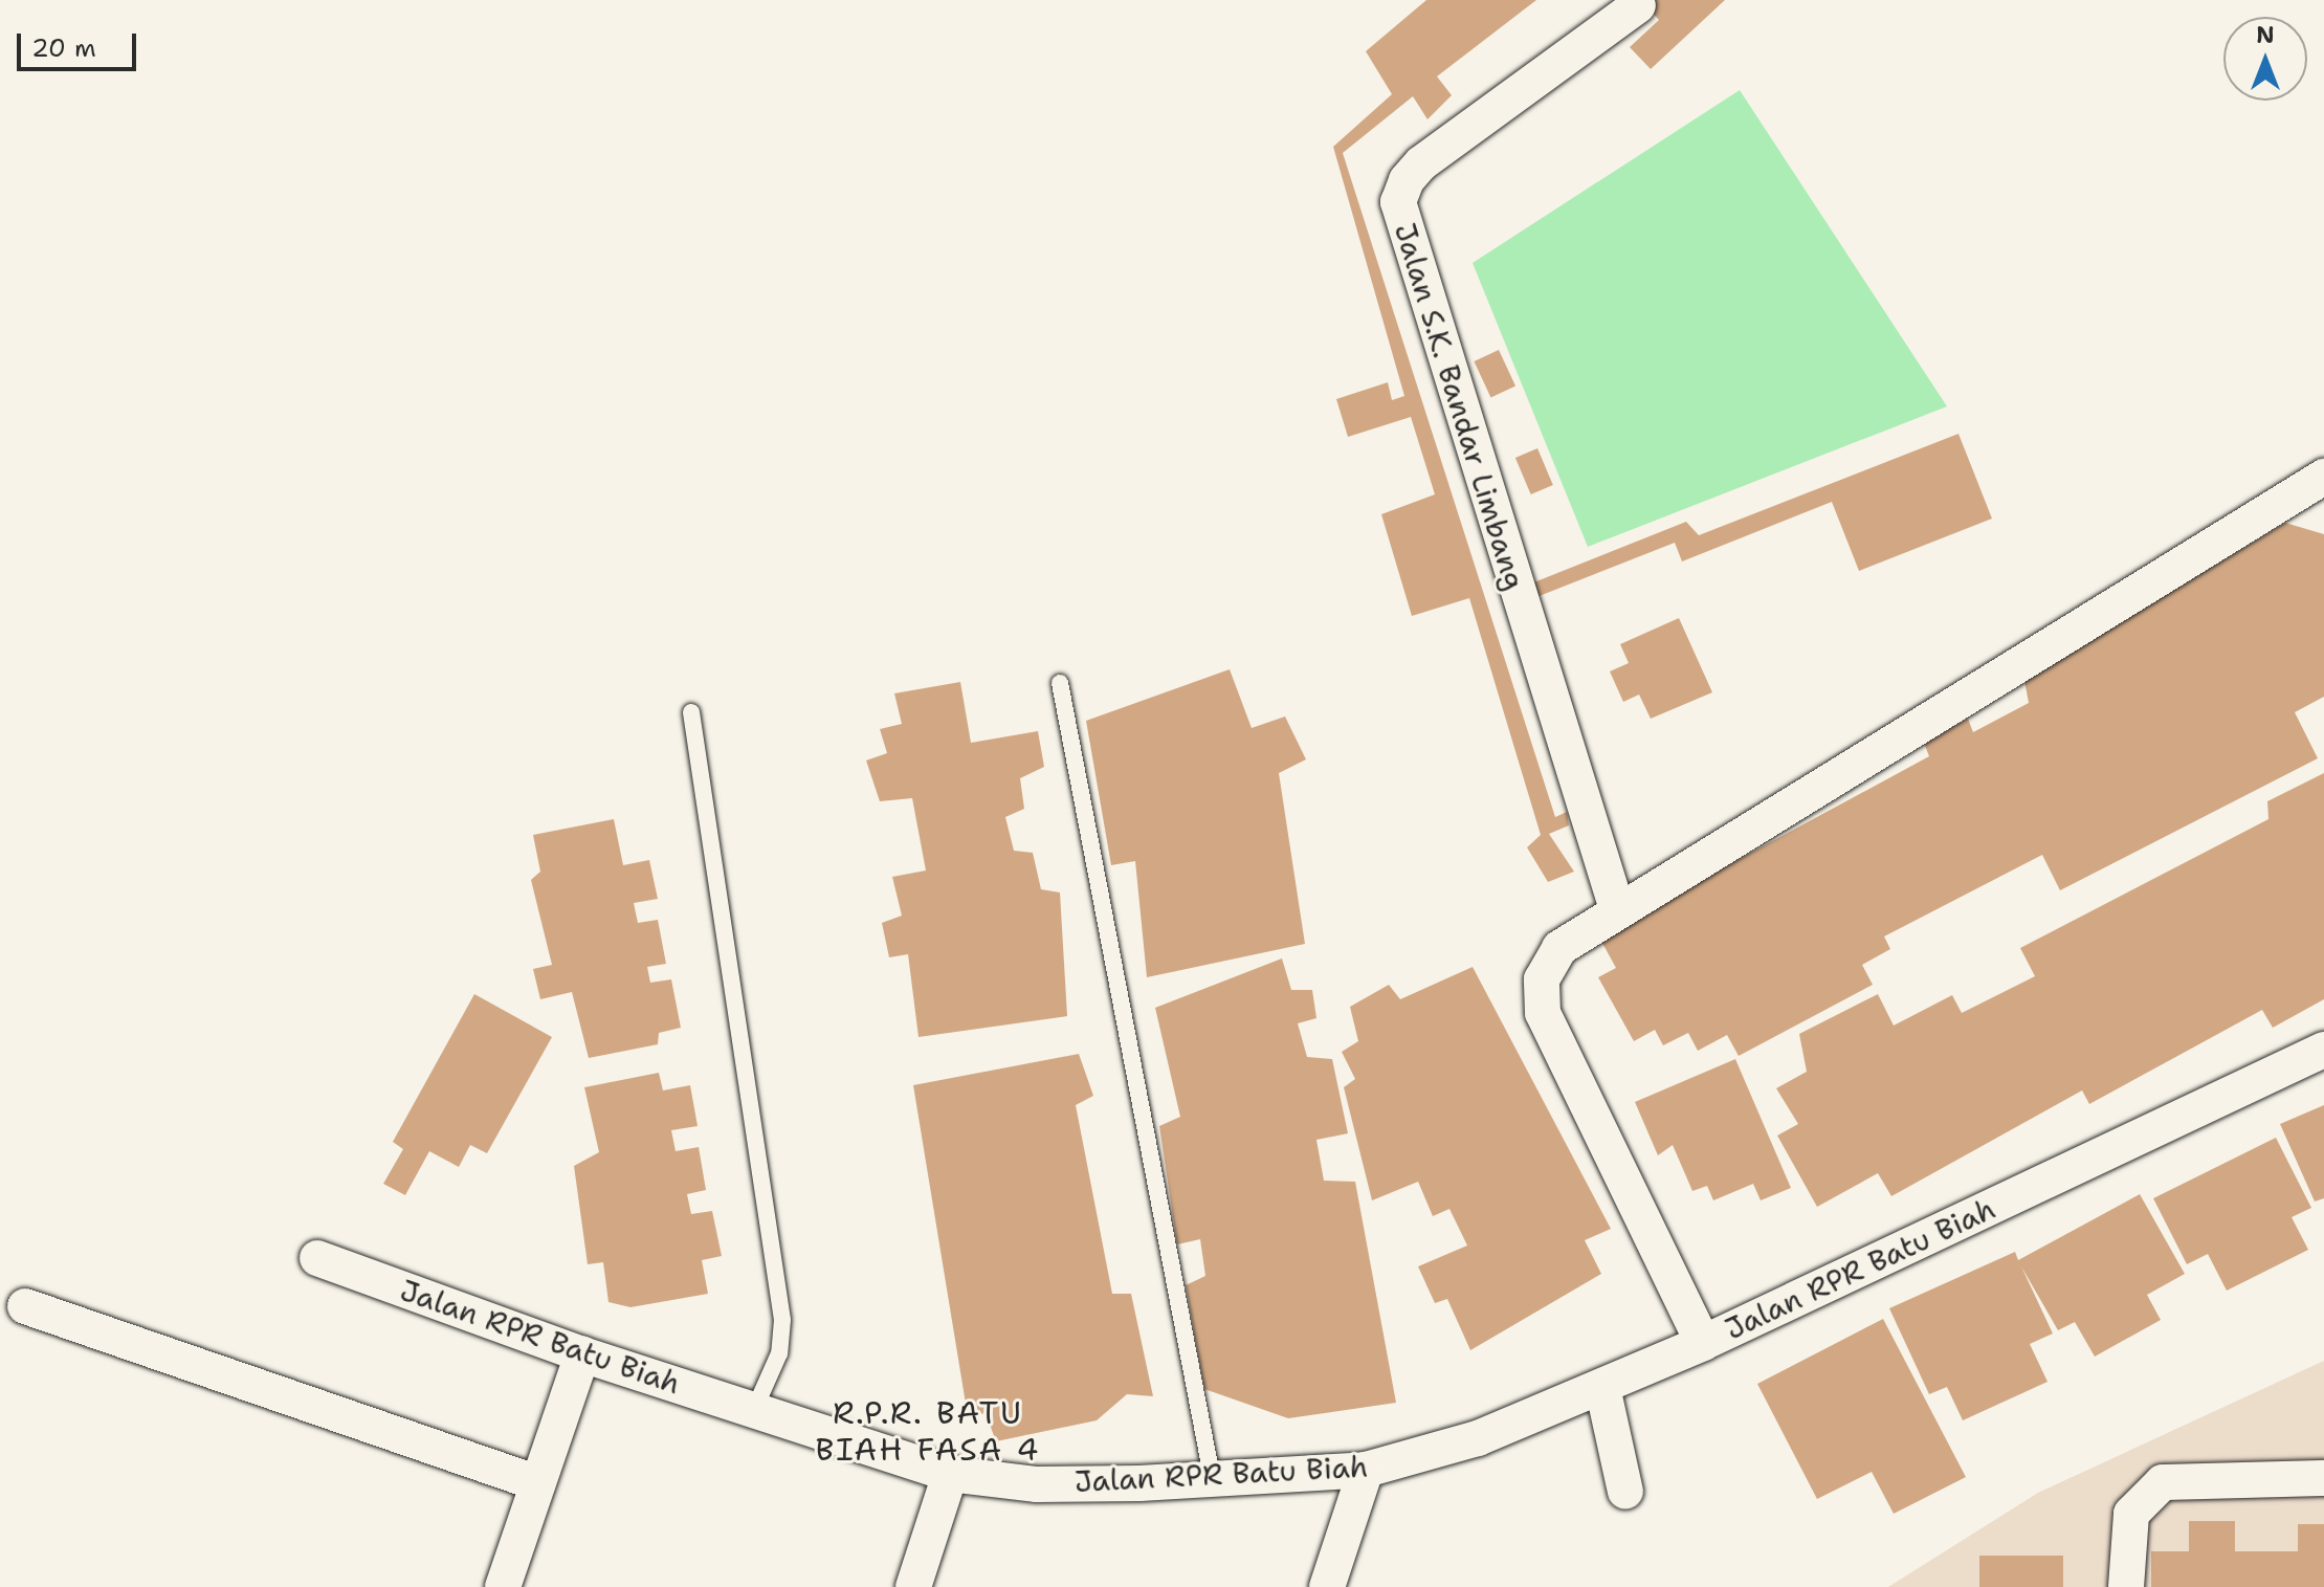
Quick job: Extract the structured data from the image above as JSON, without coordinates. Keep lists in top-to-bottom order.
{
  "streets": {
    "street": ["Jalan S.K. Bandar Limbang", "Jalan RPR Batu Biah"]
  },
  "districts": ["R.P.R. BATU BIAH FASA 4"],
  "scale_bar": "20 m",
  "north": "top"
}
